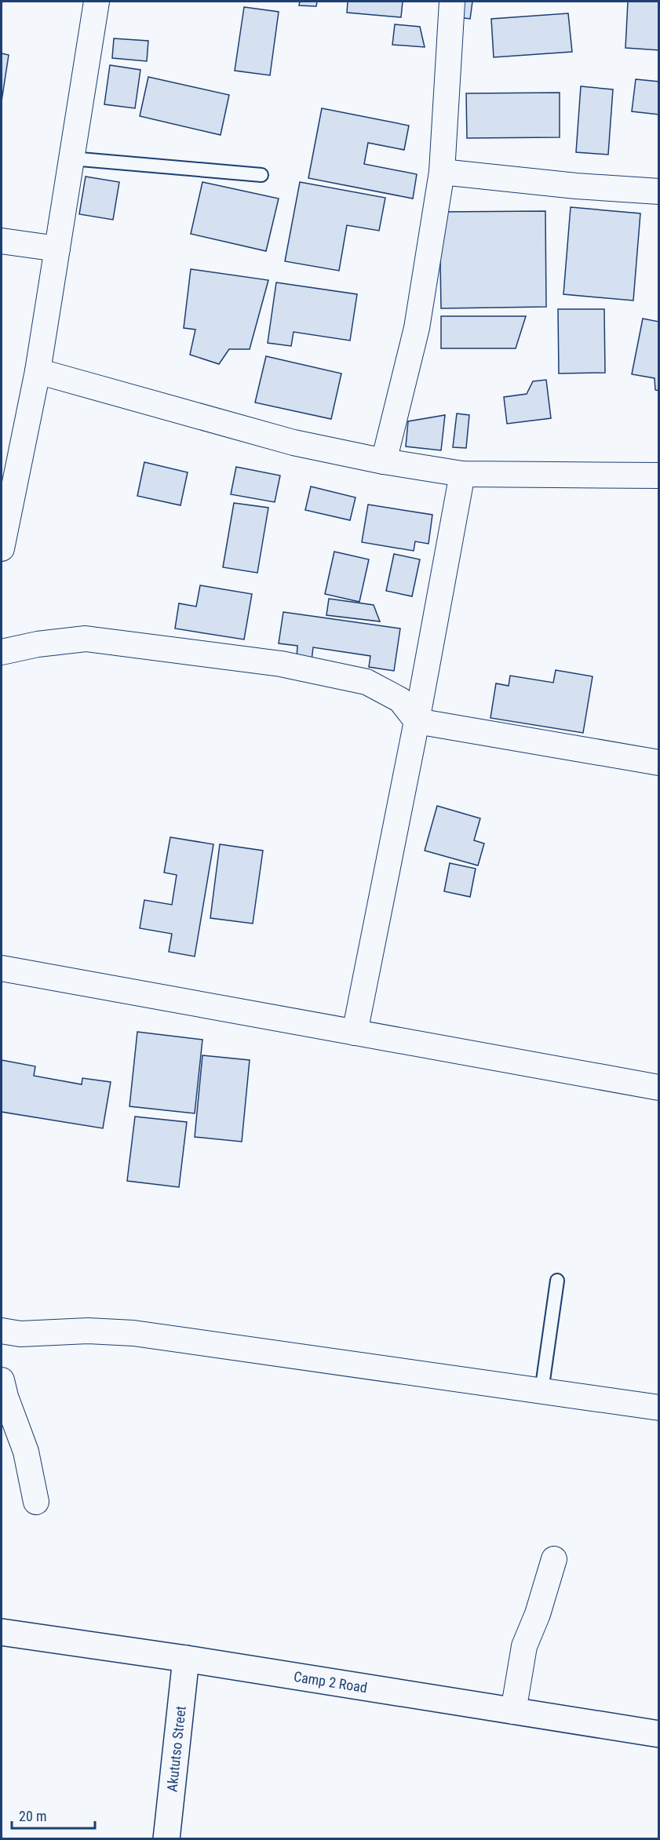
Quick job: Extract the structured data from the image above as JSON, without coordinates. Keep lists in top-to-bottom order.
{
  "streets": {
    "street": ["Camp 2 Road", "Akututso Street"]
  },
  "crossings": [
    ["Camp 2 Road", "Akututso Street"]
  ],
  "scale_bar": "20 m"
}
